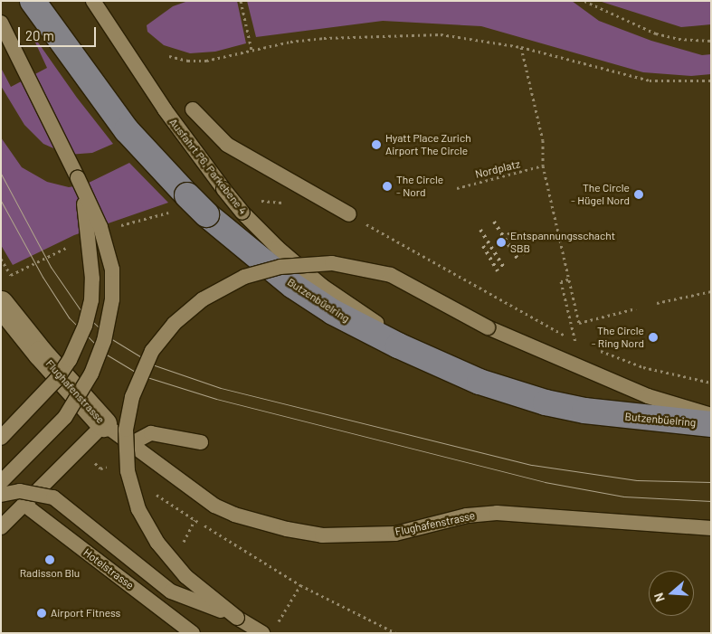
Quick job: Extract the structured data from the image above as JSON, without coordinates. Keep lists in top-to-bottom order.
{
  "streets": {
    "main road": ["Butzenbüelring"],
    "street": ["Flughafenstrasse"],
    "lane": ["Ausfahrt P6, Parkebene 4", "Hotelstrasse"],
    "path": ["Nordplatz"]
  },
  "crossings": [
    ["Ausfahrt P6, Parkebene 4", "Butzenbüelring"]
  ],
  "places": [
    "Hyatt Place Zurich Airport The Circle",
    "The Circle - Nord",
    "The Circle - Hügel Nord",
    "Entspannungsschacht SBB",
    "The Circle - Ring Nord",
    "Radisson Blu",
    "Airport Fitness"
  ],
  "scale_bar": "20 m",
  "north": "left"
}
